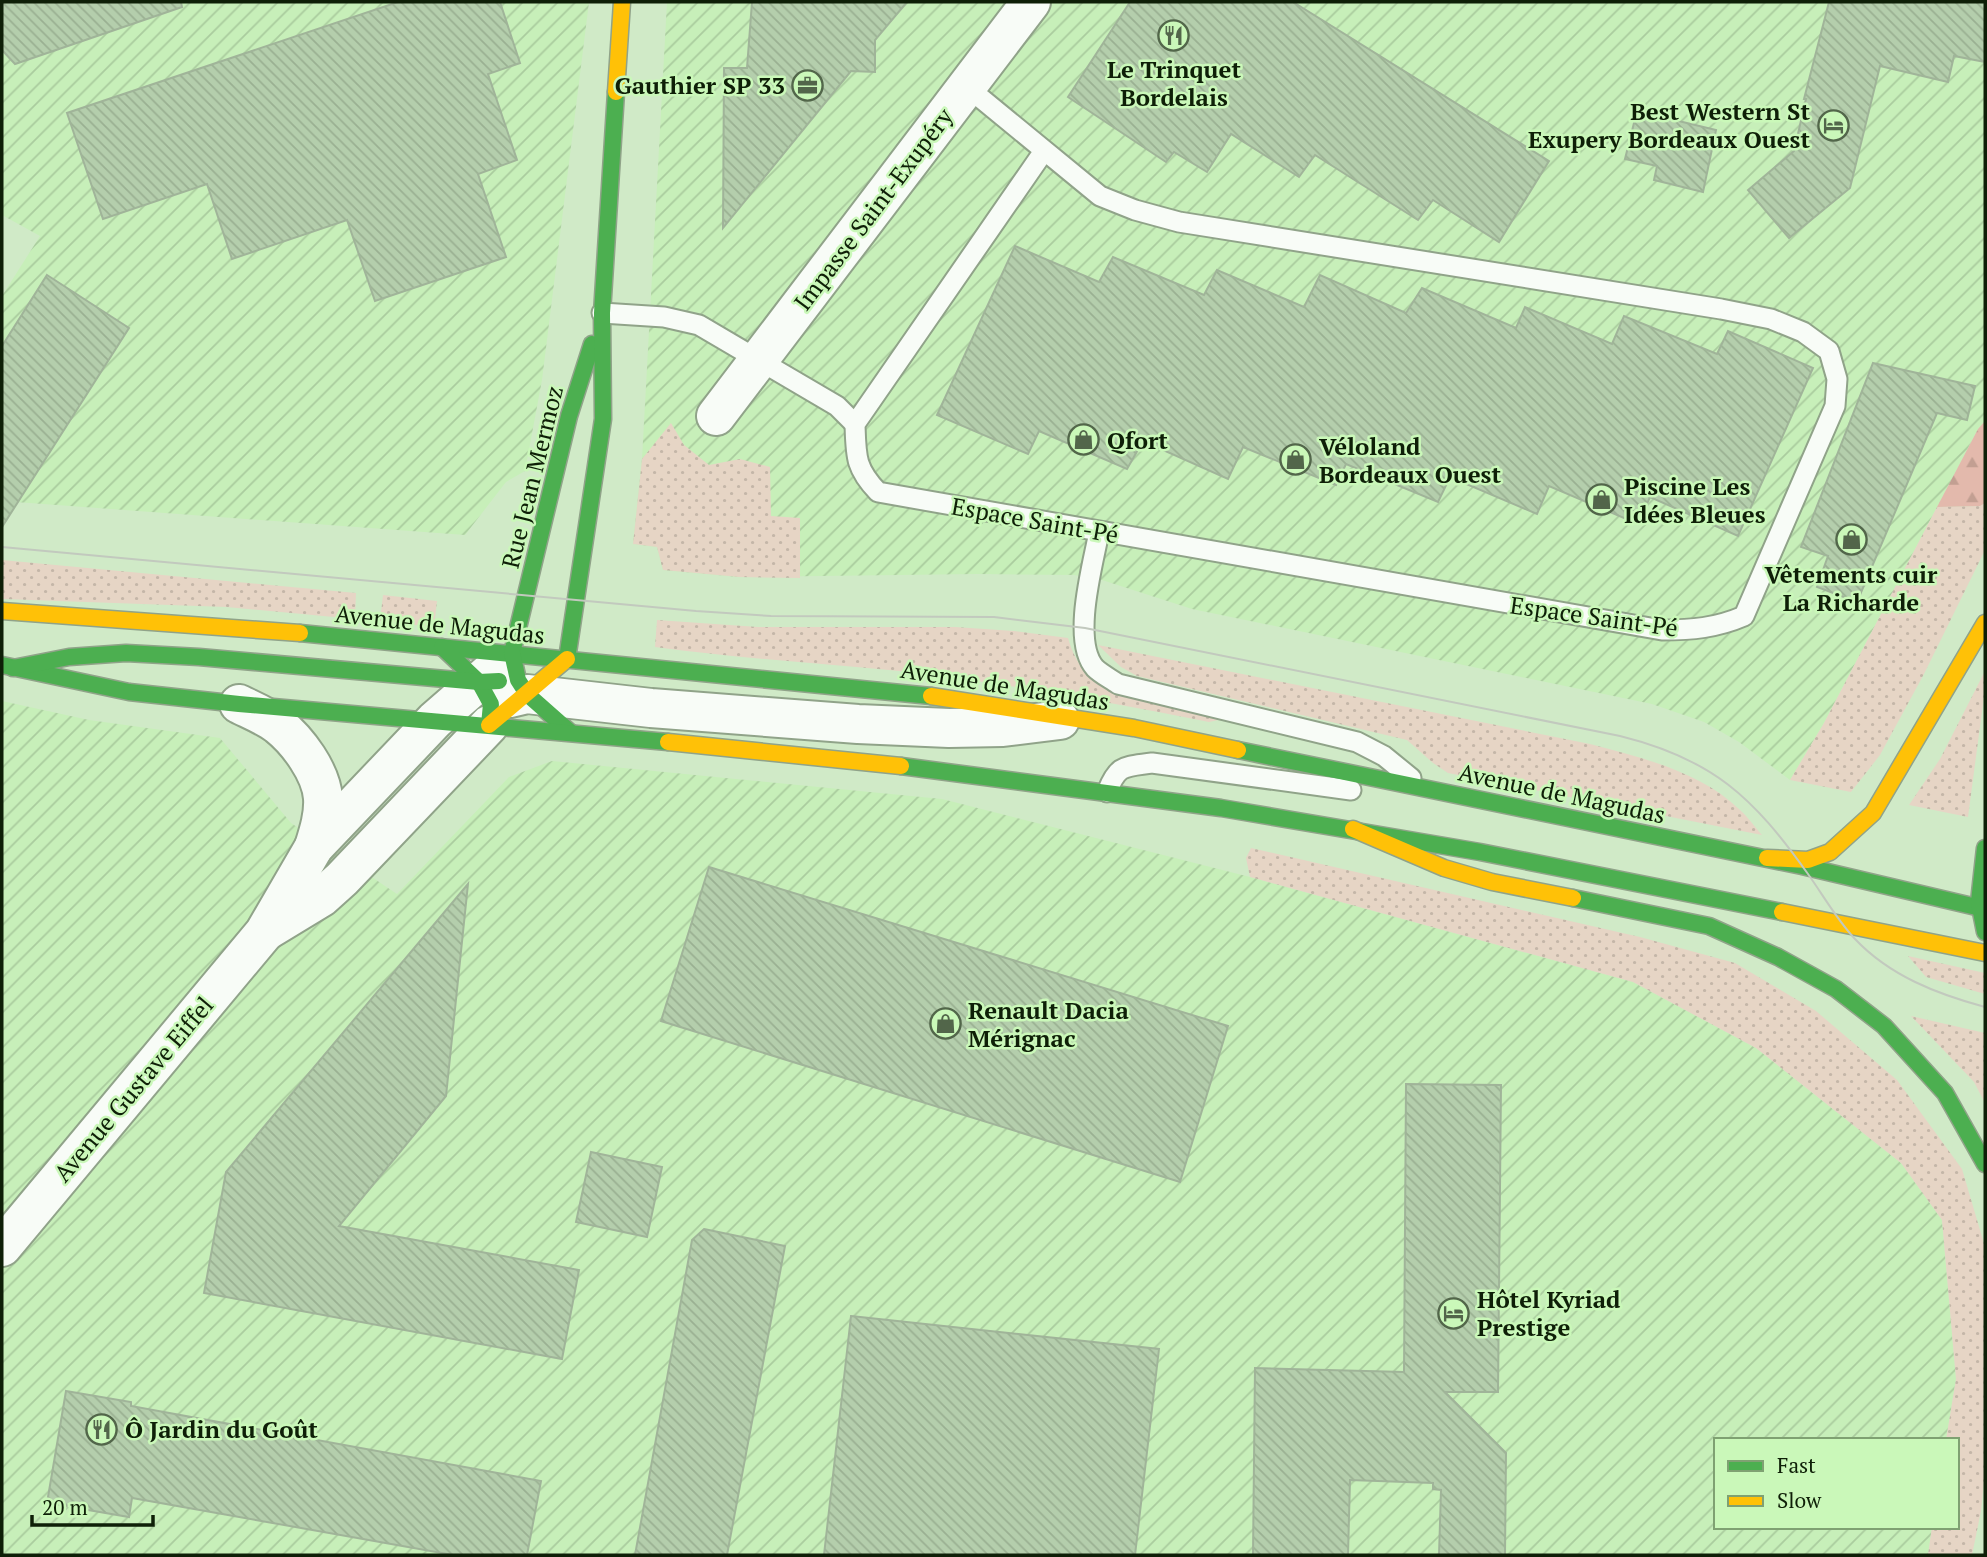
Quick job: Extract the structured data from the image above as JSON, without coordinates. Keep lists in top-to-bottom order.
{
  "streets": {
    "main road": ["Rue Jean Mermoz", "Avenue de Magudas"],
    "street": ["Impasse Saint-Exupéry", "Avenue Gustave Eiffel"],
    "lane": ["Espace Saint-Pé"]
  },
  "crossings": [
    ["Impasse Saint-Exupéry", "Espace Saint-Pé"],
    ["Rue Jean Mermoz", "Avenue de Magudas"],
    ["Rue Jean Mermoz", "Avenue Gustave Eiffel"],
    ["Avenue de Magudas", "Avenue Gustave Eiffel"]
  ],
  "places": {
    "restaurant": ["Le Trinquet Bordelais", "Ô Jardin du Goût"],
    "office": ["Gauthier SP 33"],
    "hotel": ["Best Western St Exupery Bordeaux Ouest", "Hôtel Kyriad Prestige"],
    "shop": [
      "Qfort",
      "Véloland Bordeaux Ouest",
      "Piscine Les Idées Bleues",
      "Vêtements cuir La Richarde",
      "Renault Dacia Mérignac"
    ]
  },
  "legend": ["Fast", "Slow"],
  "scale_bar": "20 m"
}
